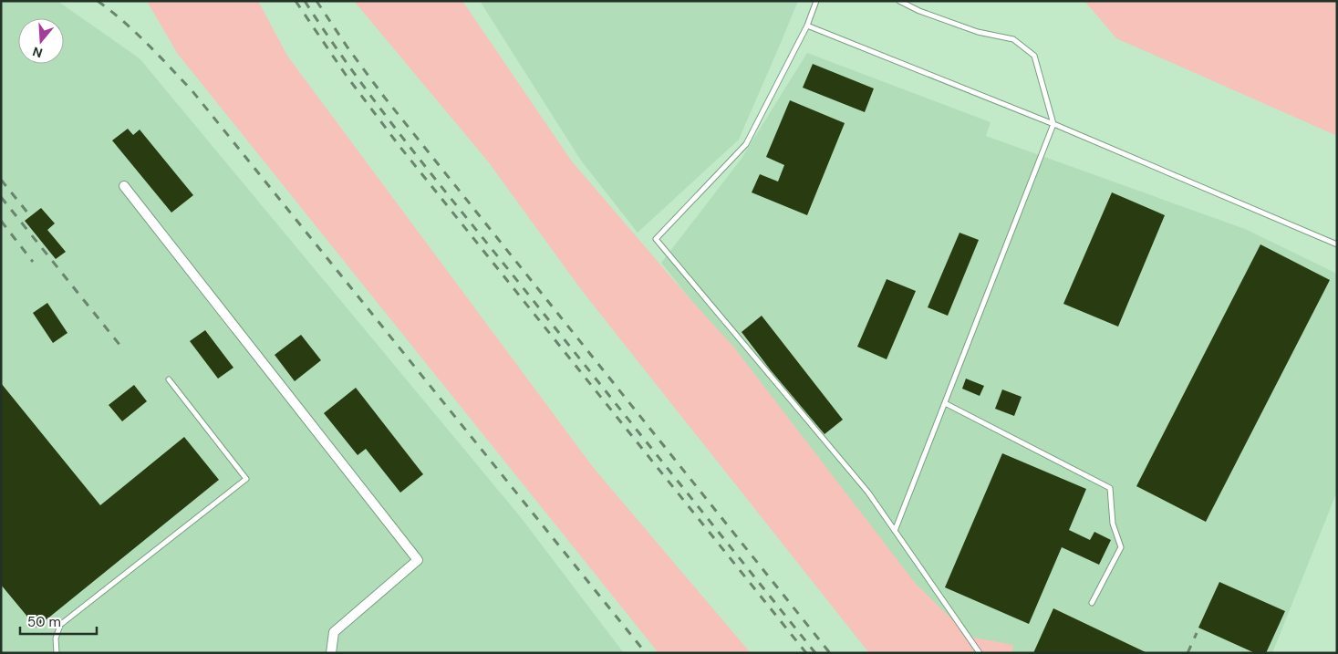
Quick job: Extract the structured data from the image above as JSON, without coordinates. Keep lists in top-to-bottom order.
{
  "scale_bar": "50 m",
  "north": "bottom"
}
